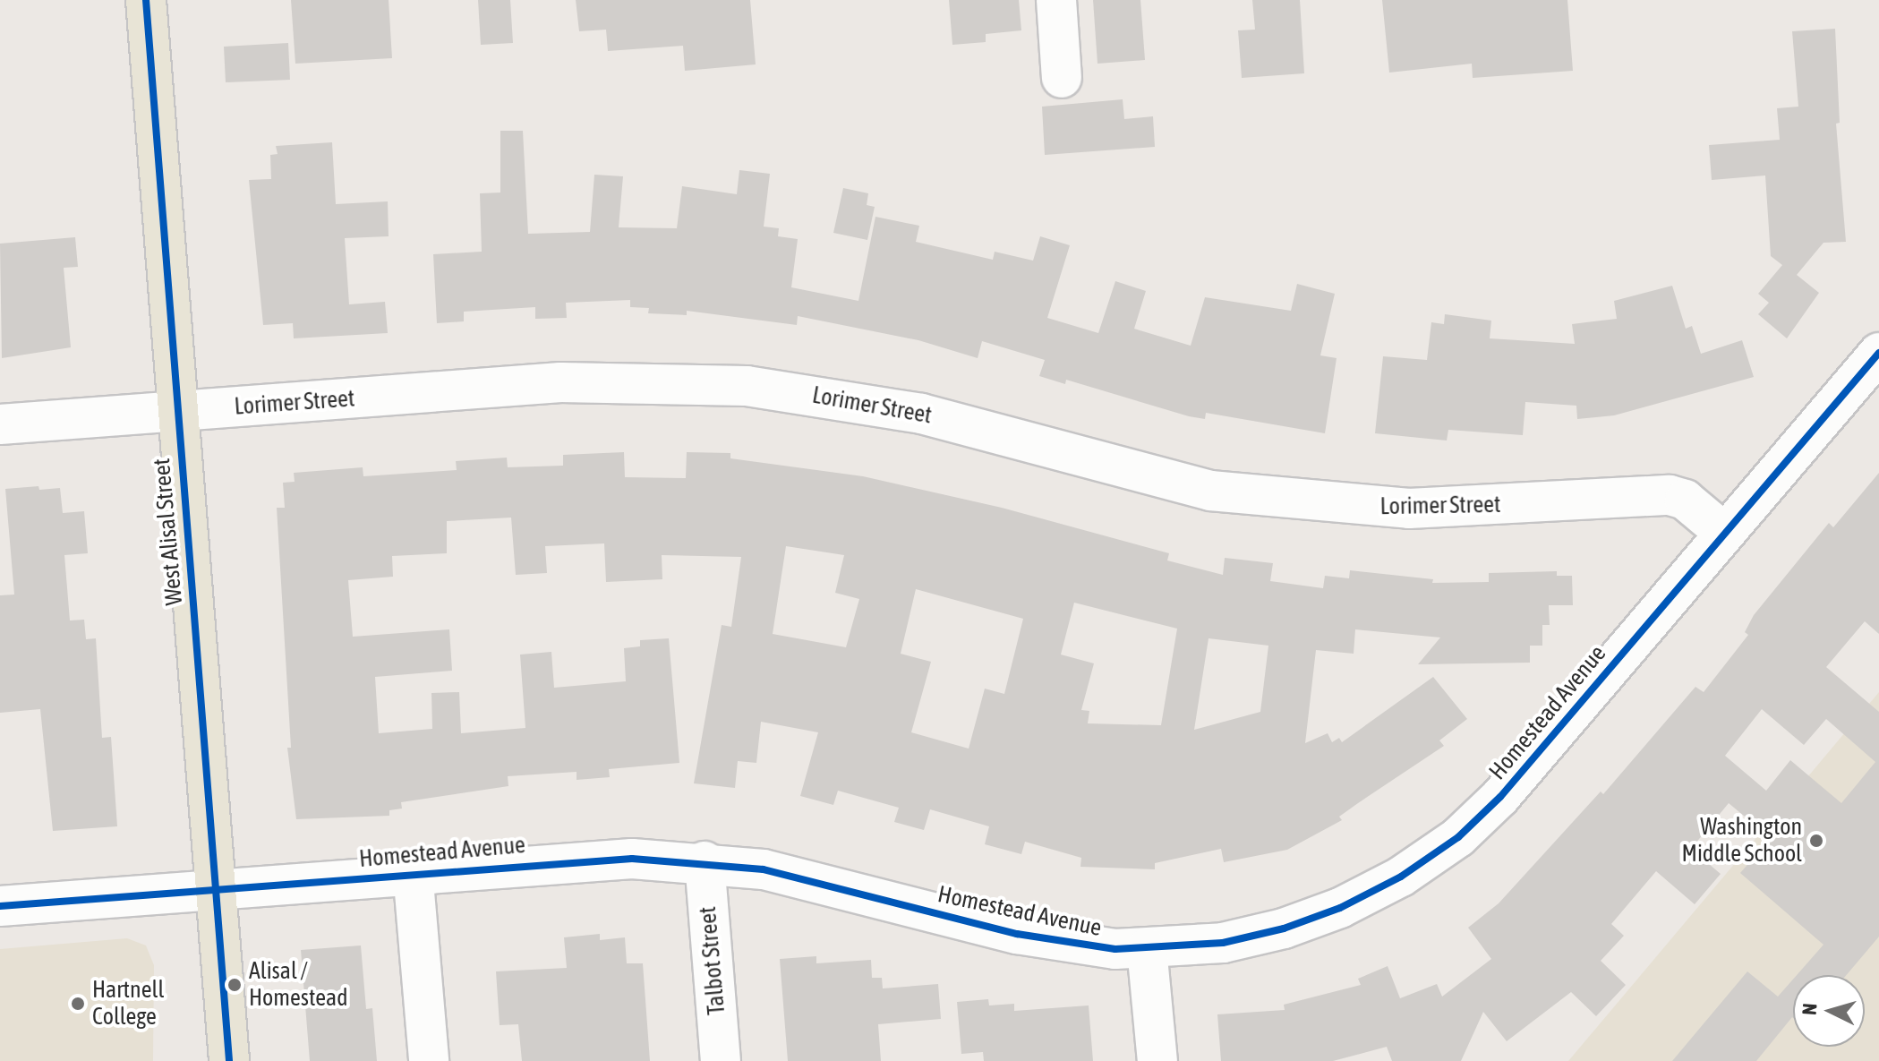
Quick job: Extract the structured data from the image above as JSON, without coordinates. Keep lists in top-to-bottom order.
{
  "streets": {
    "main road": ["West Alisal Street"],
    "street": ["Lorimer Street", "Homestead Avenue", "Talbot Street"]
  },
  "crossings": [
    ["Lorimer Street", "West Alisal Street"],
    ["Lorimer Street", "Homestead Avenue"],
    ["West Alisal Street", "Homestead Avenue"],
    ["Homestead Avenue", "Talbot Street"]
  ],
  "places": ["Washington Middle School", "Alisal / Homestead", "Hartnell College"],
  "north": "left"
}
